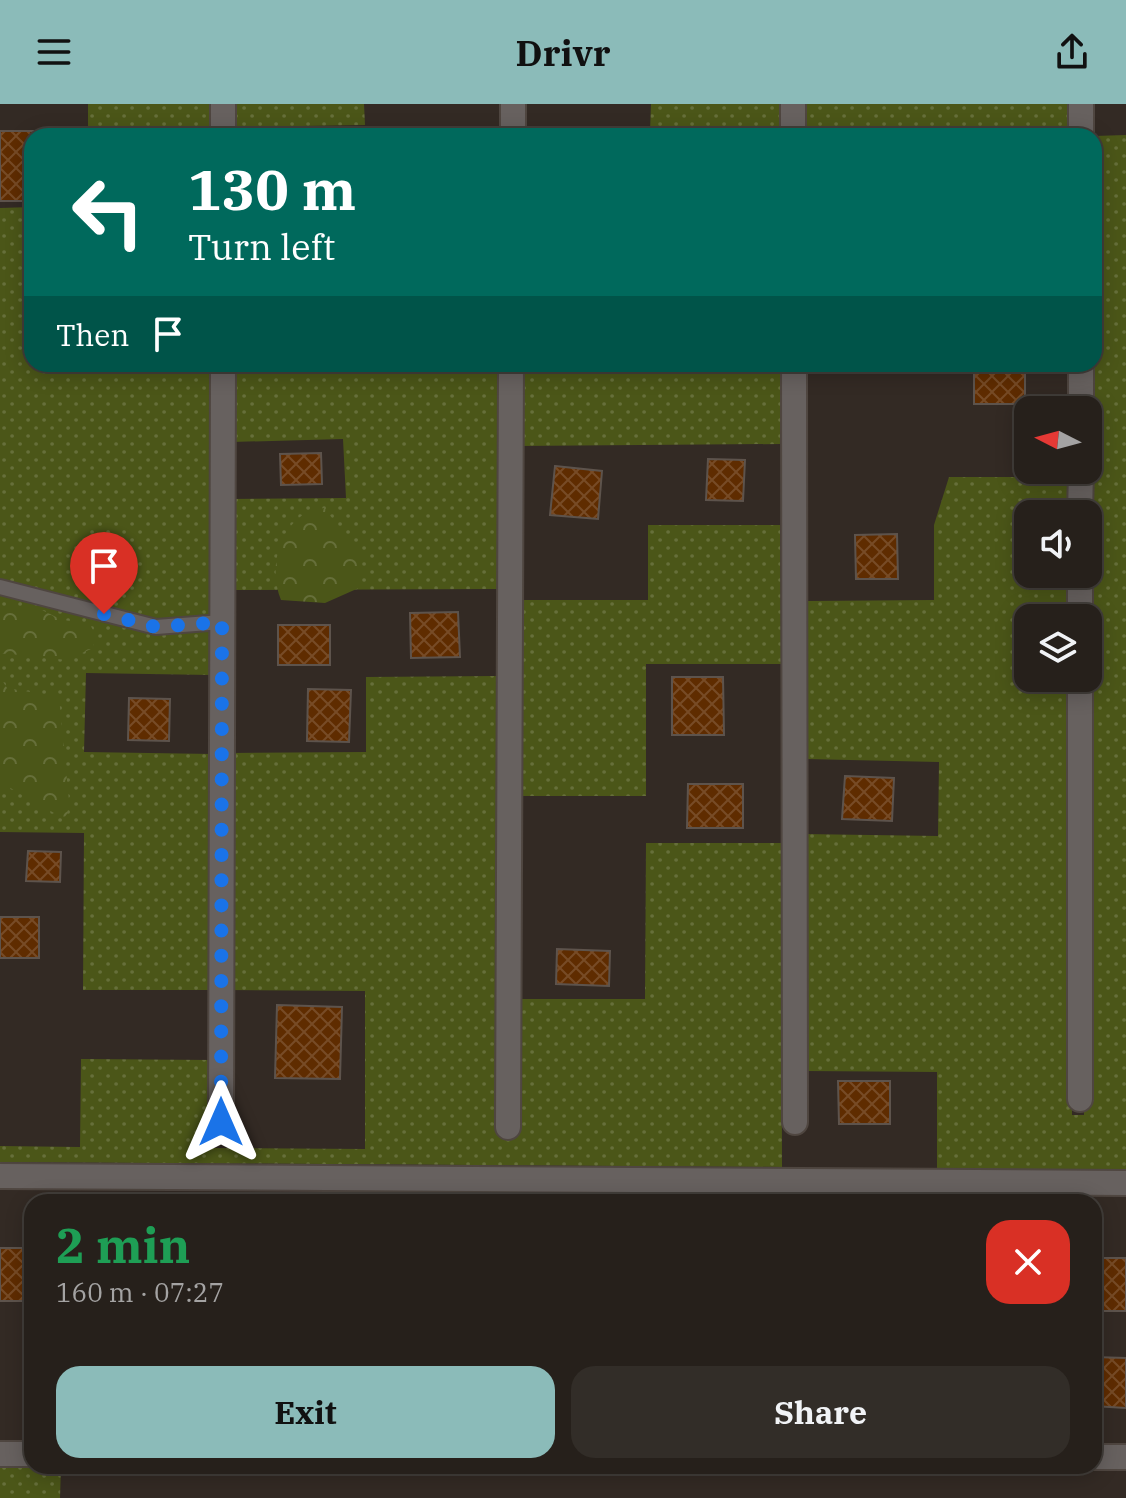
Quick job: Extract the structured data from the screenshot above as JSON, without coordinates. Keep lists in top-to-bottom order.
{
  "north": "left",
  "page": {
    "header": "Drivr",
    "turn": ["130 m", "Turn left"],
    "then": "Then",
    "heading": ["2 min", "160 m · 07:27"],
    "buttons": ["Exit", "Share"]
  }
}
